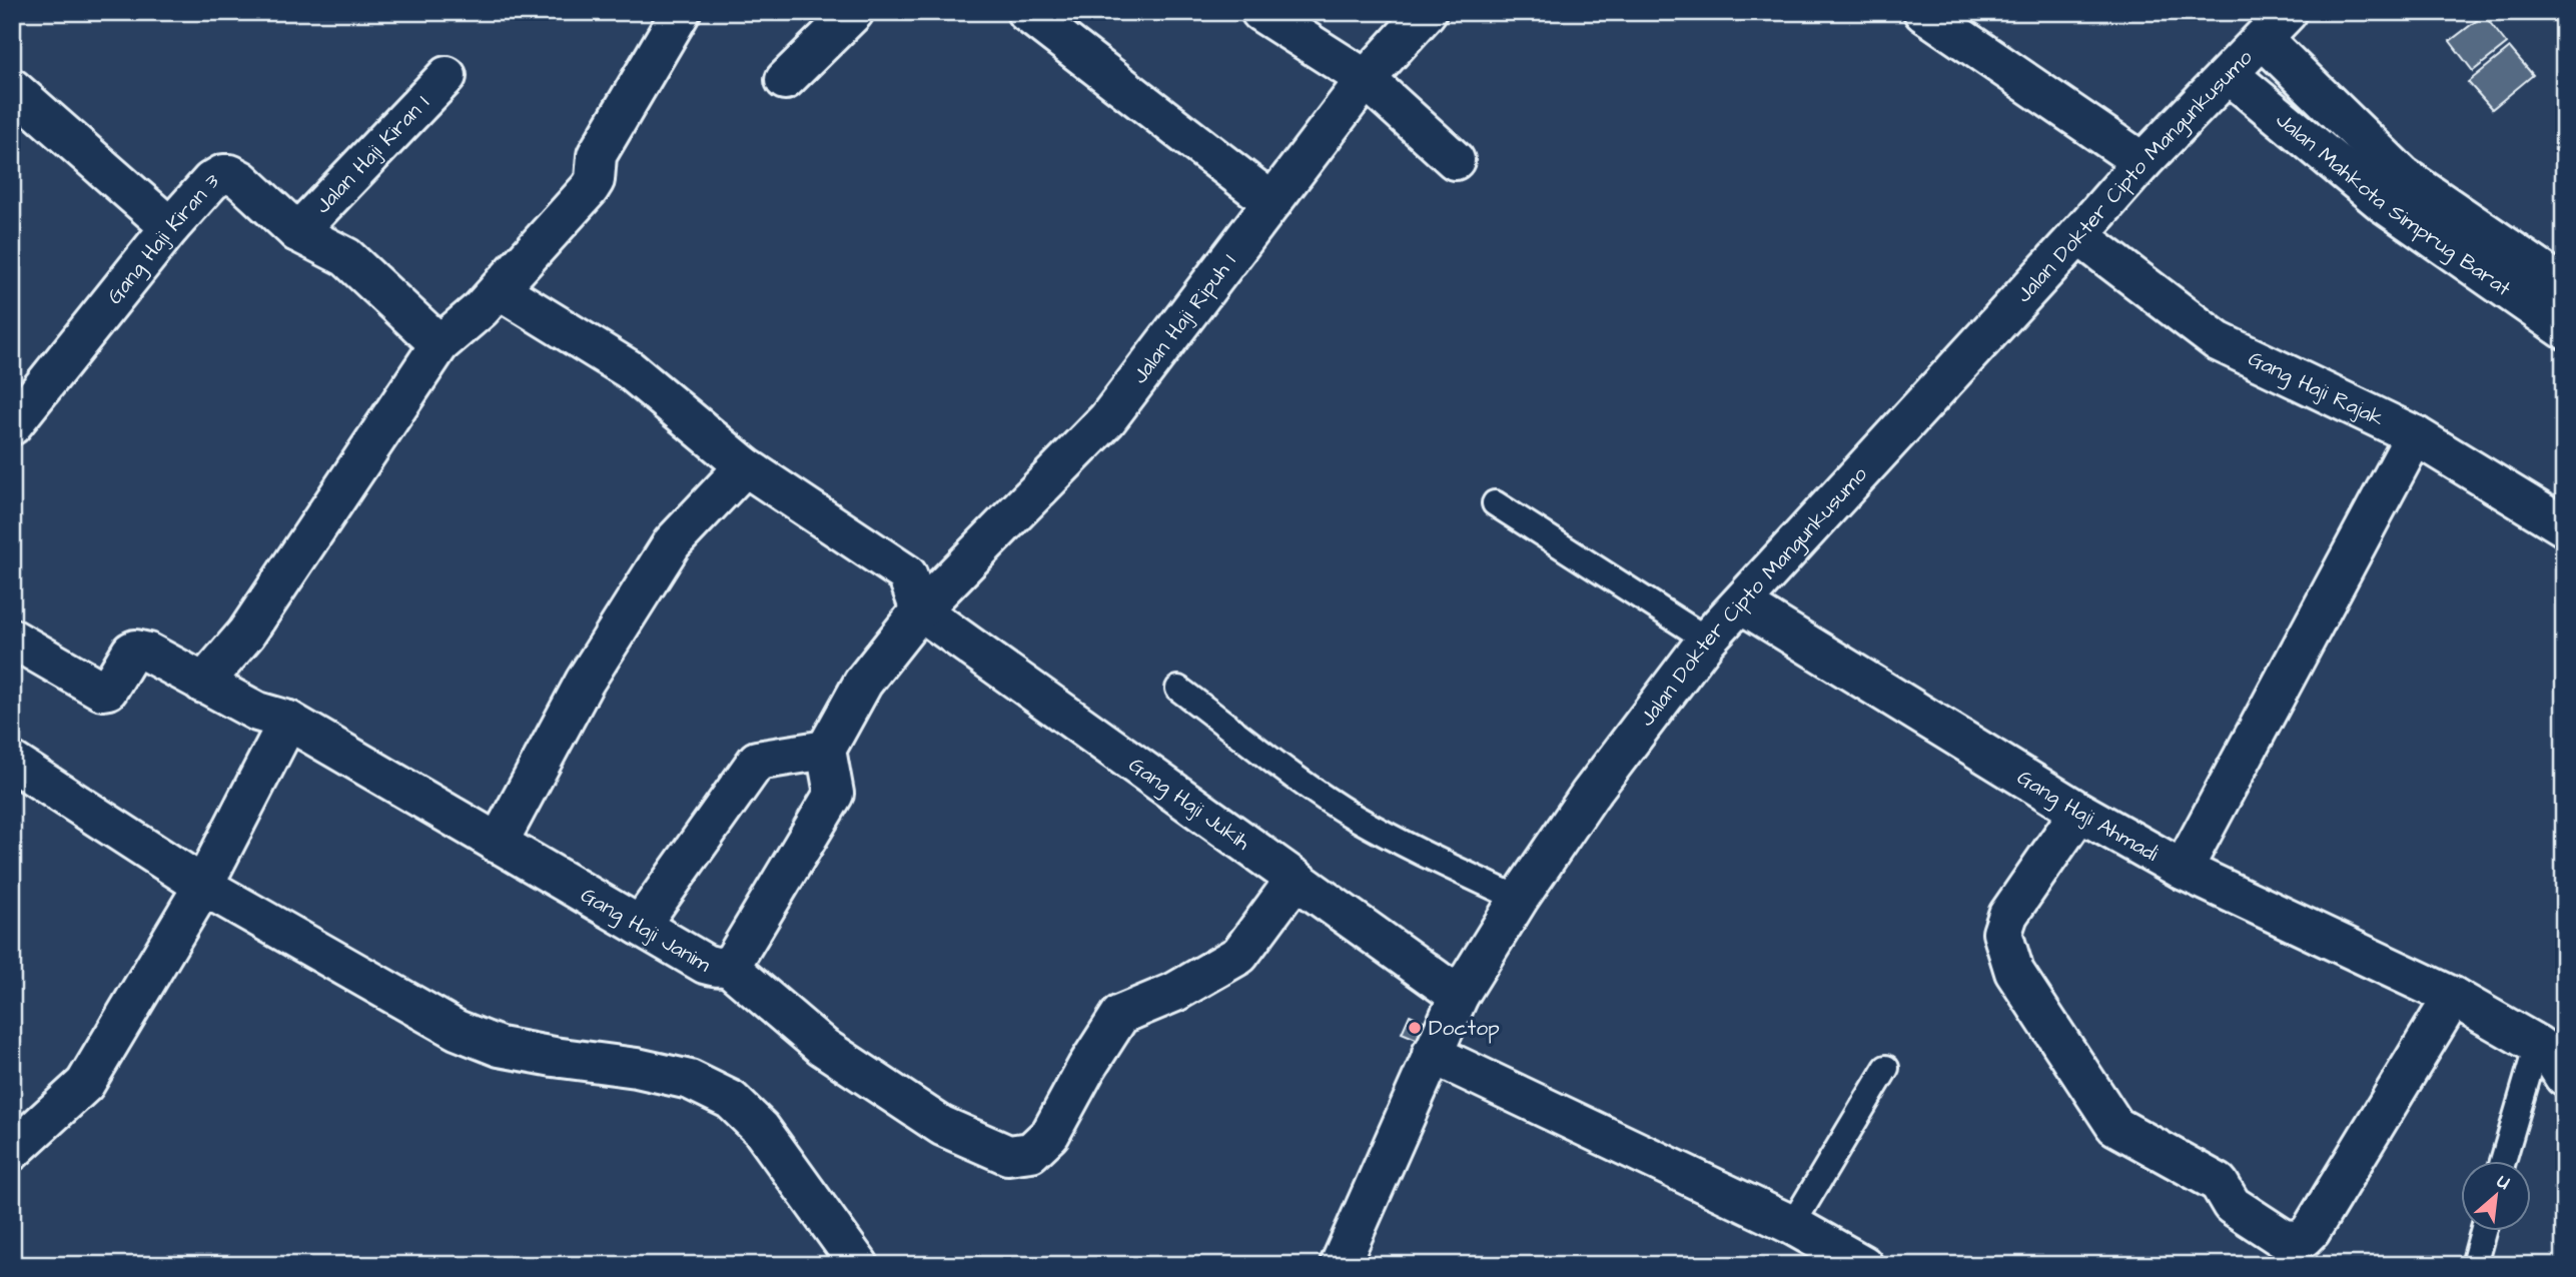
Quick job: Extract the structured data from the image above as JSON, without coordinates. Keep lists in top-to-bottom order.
{
  "streets": {
    "street": [
      "Jalan Haji Kiran I",
      "Jalan Dokter Cipto Mangunkusumo",
      "Jalan Mahkota Simprug Barat",
      "Gang Haji Kiran 3",
      "Jalan Haji Ripuh 1",
      "Gang Haji Rajak",
      "Gang Haji Jukih",
      "Gang Haji Ahmadi",
      "Gang Haji Janim"
    ]
  },
  "crossings": [
    ["Jalan Haji Kiran I", "Gang Haji Kiran 3"],
    ["Jalan Dokter Cipto Mangunkusumo", "Jalan Mahkota Simprug Barat"],
    ["Jalan Dokter Cipto Mangunkusumo", "Gang Haji Rajak"],
    ["Jalan Dokter Cipto Mangunkusumo", "Gang Haji Jukih"],
    ["Jalan Dokter Cipto Mangunkusumo", "Gang Haji Ahmadi"],
    ["Jalan Haji Ripuh 1", "Gang Haji Jukih"]
  ],
  "places": ["Doctop"],
  "north": "top right"
}
